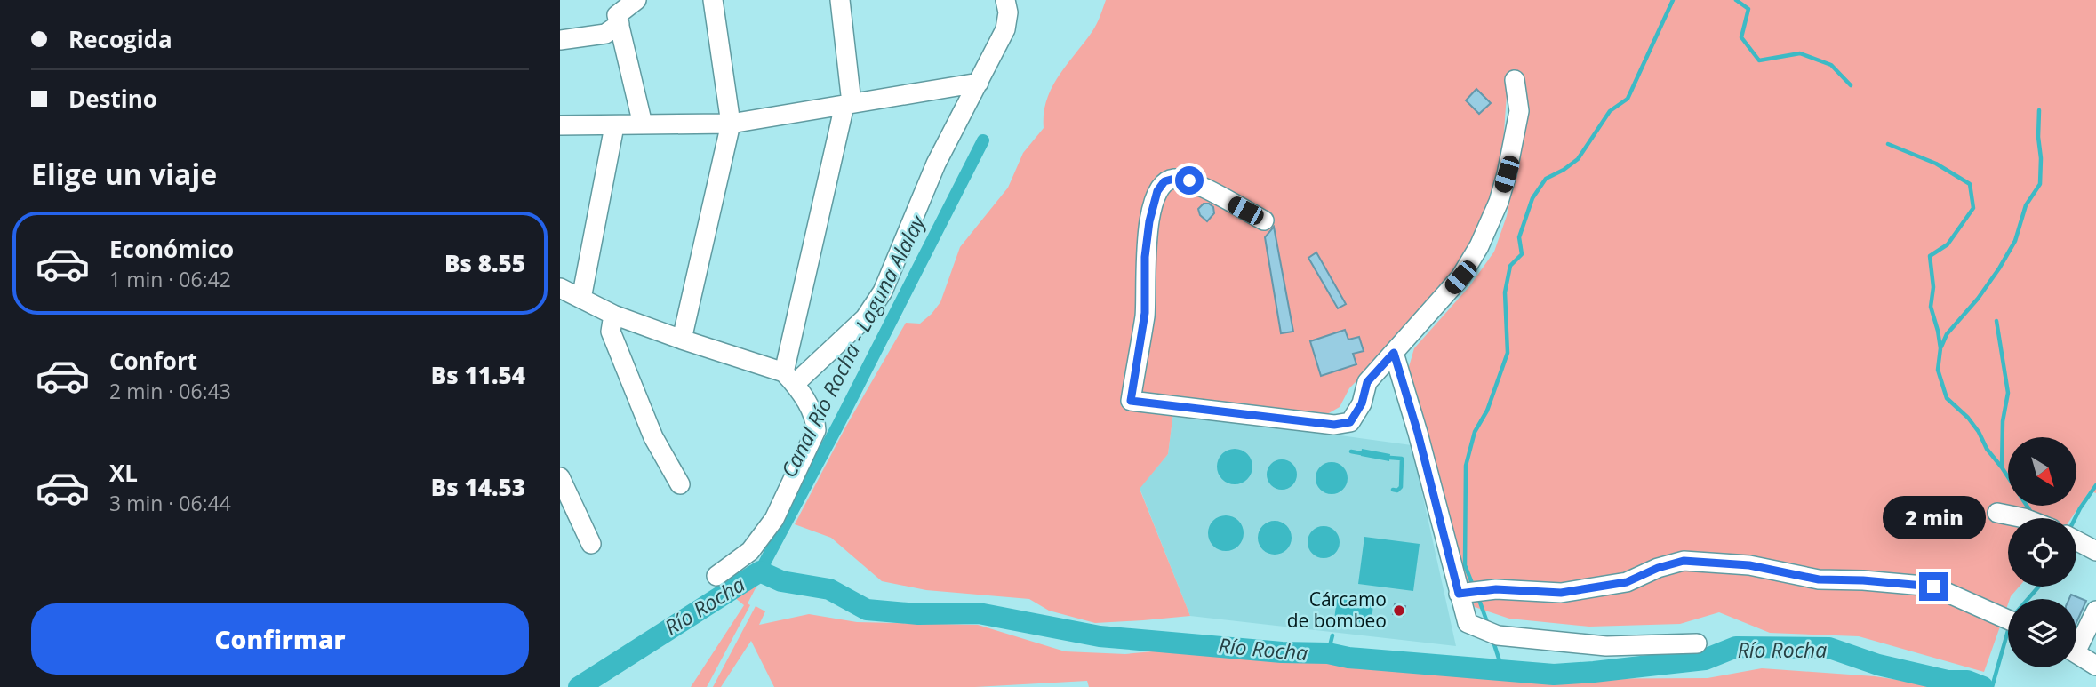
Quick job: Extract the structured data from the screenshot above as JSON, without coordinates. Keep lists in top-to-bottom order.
{
  "water": ["Canal Río Rocha - Laguna Alalay", "Río Rocha"],
  "places": ["Cárcamo de bombeo"],
  "north": "bottom right",
  "page": {
    "banner": ["Recogida", "Destino"],
    "heading": "Elige un viaje",
    "list": [
      {
        "name": "Económico",
        "note": "1 min · 06:42",
        "value": "Bs 8.55"
      },
      {
        "name": "Confort",
        "note": "2 min · 06:43",
        "value": "Bs 11.54"
      },
      {
        "name": "XL",
        "note": "3 min · 06:44",
        "value": "Bs 14.53"
      }
    ],
    "bubble": "2 min",
    "buttons": "Confirmar"
  }
}
